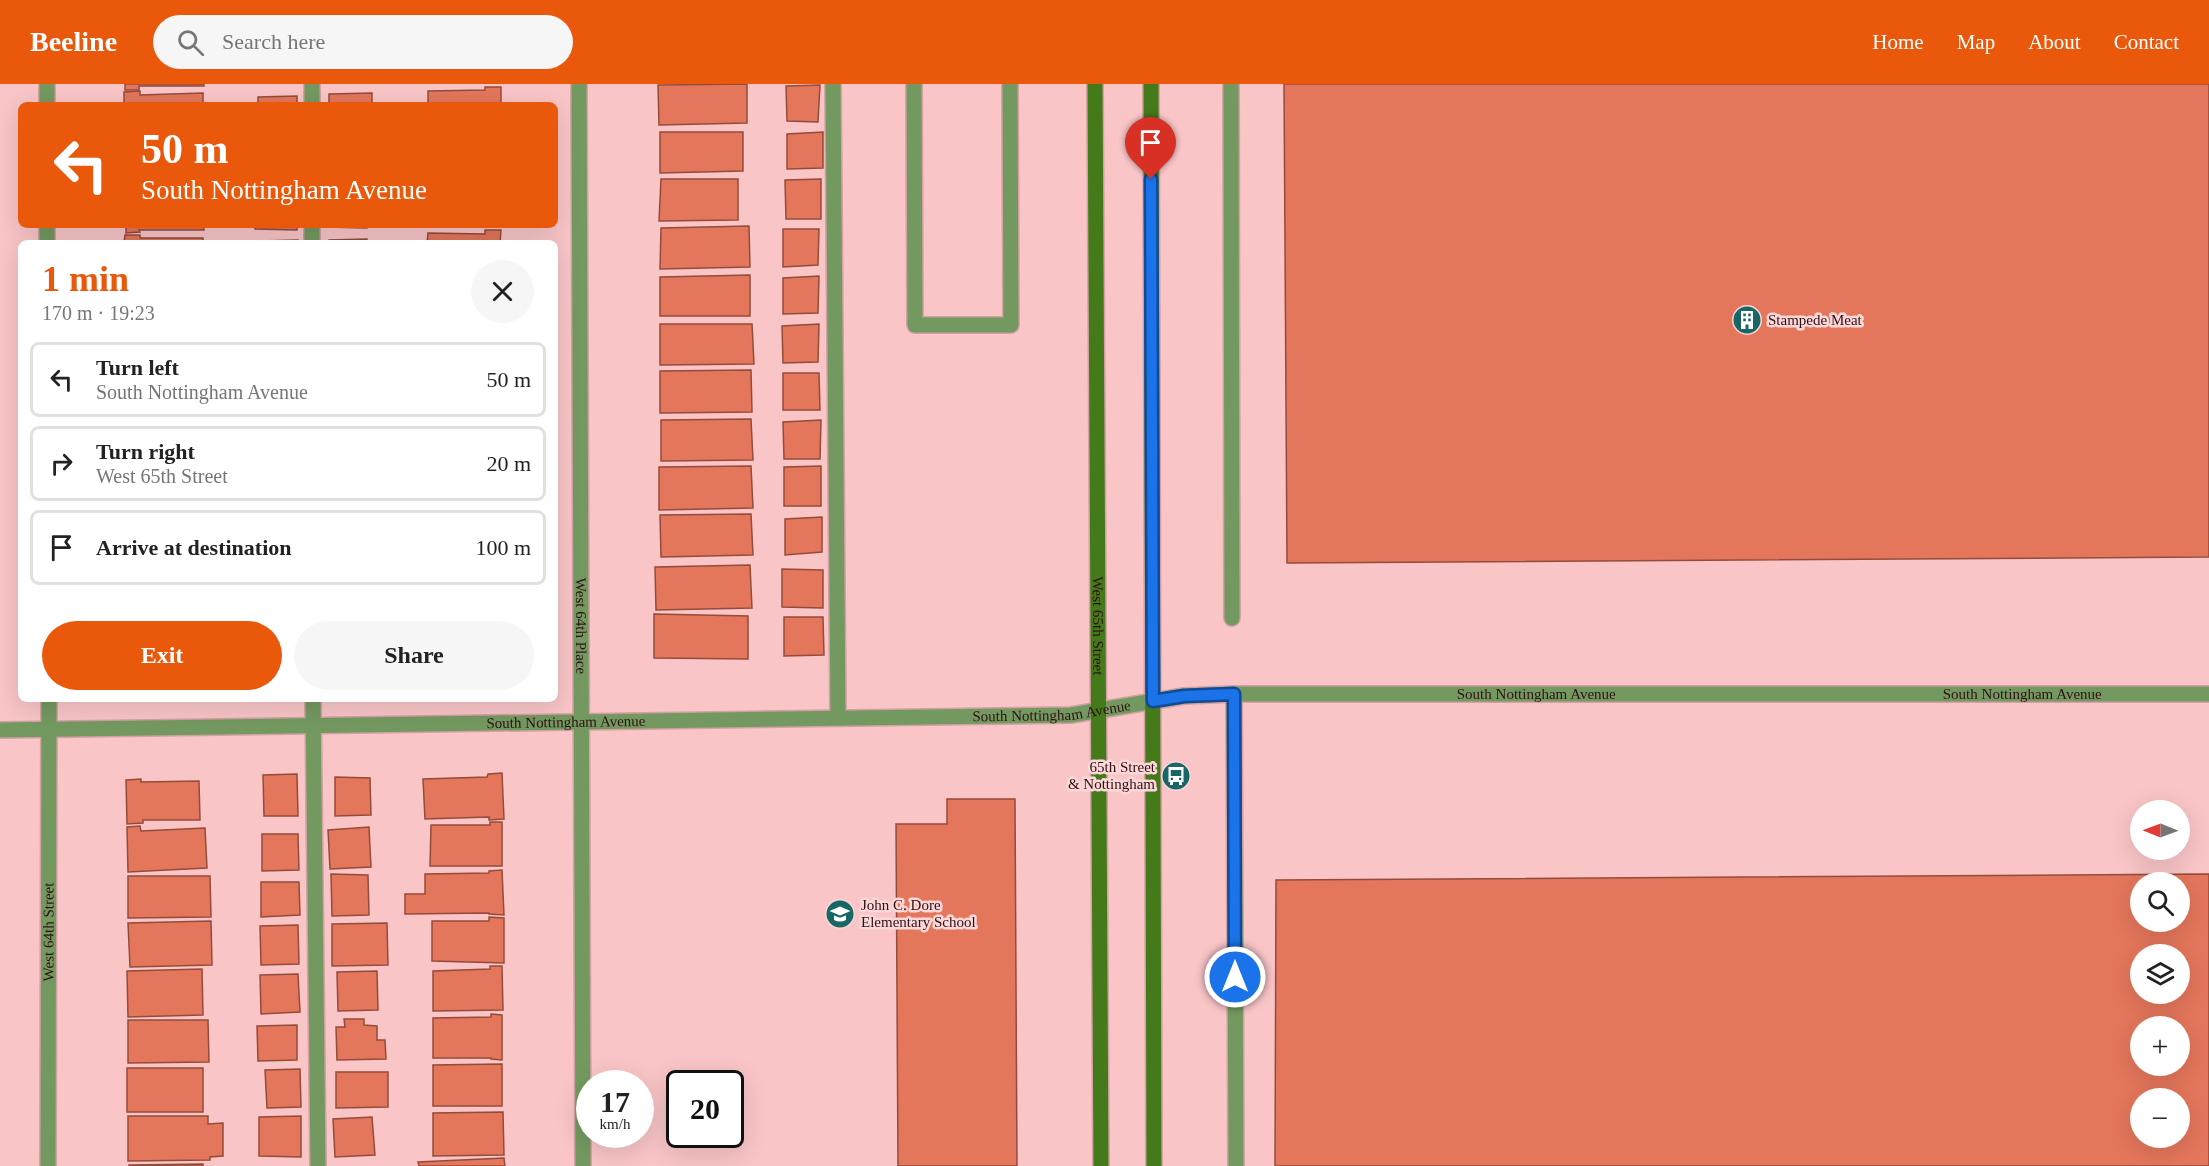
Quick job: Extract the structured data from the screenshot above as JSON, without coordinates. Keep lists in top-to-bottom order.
{
  "streets": {
    "street": [
      "West 64th Place",
      "West 65th Street",
      "South Nottingham Avenue",
      "West 64th Street"
    ]
  },
  "crossings": [
    ["West 64th Place", "South Nottingham Avenue"],
    ["West 65th Street", "South Nottingham Avenue"],
    ["South Nottingham Avenue", "West 64th Street"]
  ],
  "places": {
    "building": ["Stampede Meat"],
    "bus stop": ["65th Street & Nottingham"],
    "school or university": ["John C. Dore Elementary School"]
  },
  "north": "left",
  "page": {
    "header": "Beeline",
    "search": "Search here",
    "nav": [
      "Home",
      "Map",
      "About",
      "Contact"
    ],
    "turn": ["50 m", "South Nottingham Avenue"],
    "heading": ["1 min", "170 m · 19:23"],
    "list": [
      {
        "name": "Turn left",
        "note": "South Nottingham Avenue",
        "value": "50 m"
      },
      {
        "name": "Turn right",
        "note": "West 65th Street",
        "value": "20 m"
      },
      {
        "name": "Arrive at destination",
        "value": "100 m"
      }
    ],
    "buttons": ["Exit", "Share"],
    "map_buttons": ["+", "−"],
    "speed": "17 km/h",
    "limit": "20"
  }
}
